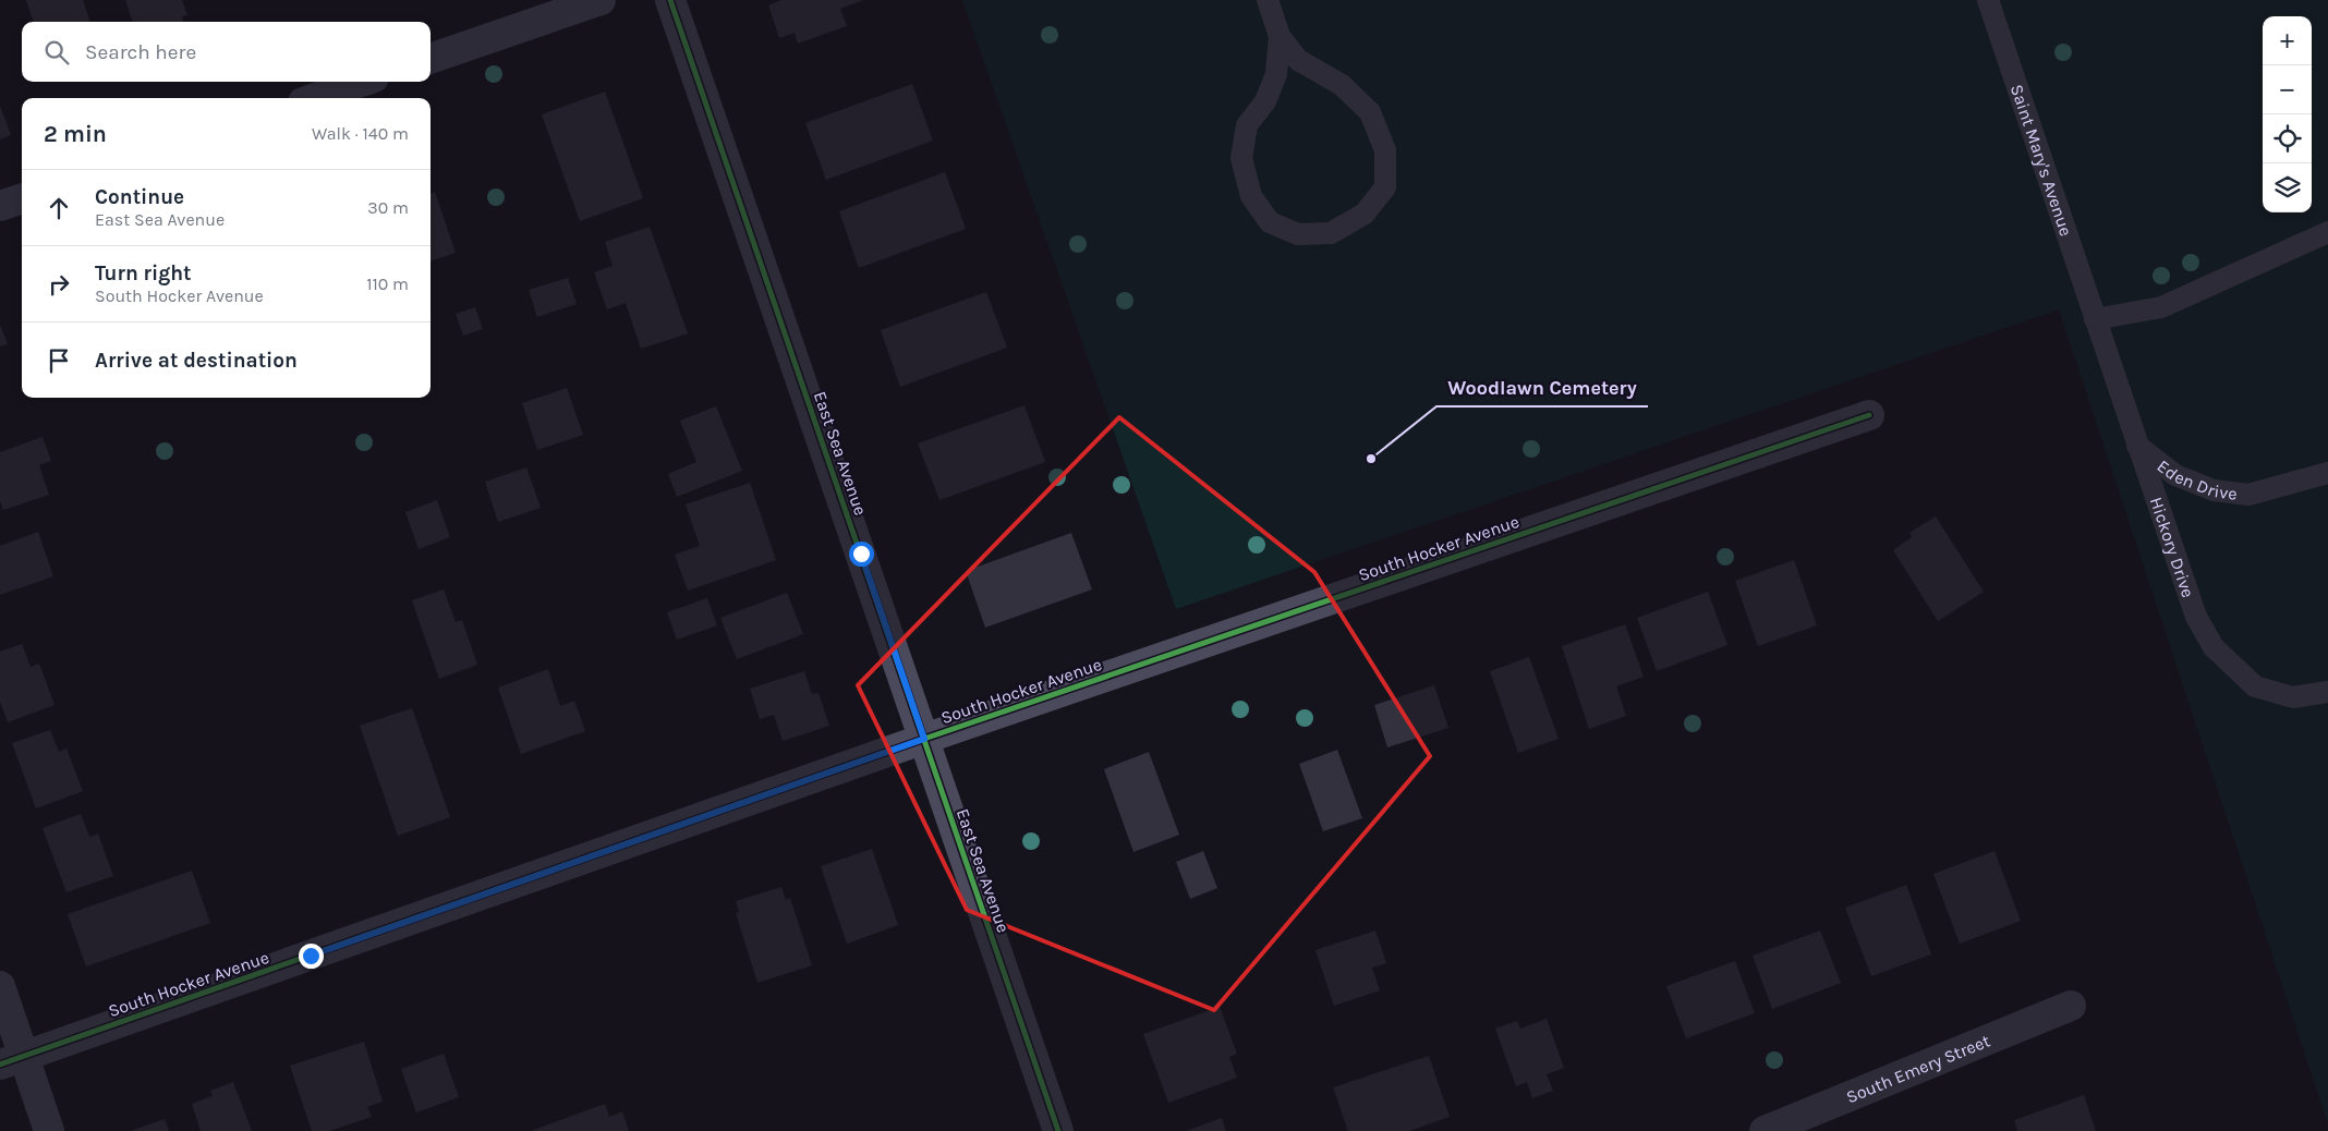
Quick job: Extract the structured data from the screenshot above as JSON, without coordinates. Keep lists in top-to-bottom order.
{
  "streets": {
    "street": ["East Sea Avenue", "South Hocker Avenue", "South Emery Street"],
    "lane": ["Saint Mary's Avenue", "Eden Drive", "Hickory Drive"]
  },
  "crossings": [
    ["Saint Mary's Avenue", "Hickory Drive"],
    ["East Sea Avenue", "South Hocker Avenue"],
    ["Eden Drive", "Hickory Drive"]
  ],
  "places": ["Woodlawn Cemetery"],
  "page": {
    "map_buttons": ["+", "−"],
    "search": "Search here",
    "heading": ["2 min", "Walk · 140 m"],
    "list": [
      ["Continue", "East Sea Avenue", "30 m"],
      ["Turn right", "South Hocker Avenue", "110 m"],
      "Arrive at destination"
    ]
  }
}
